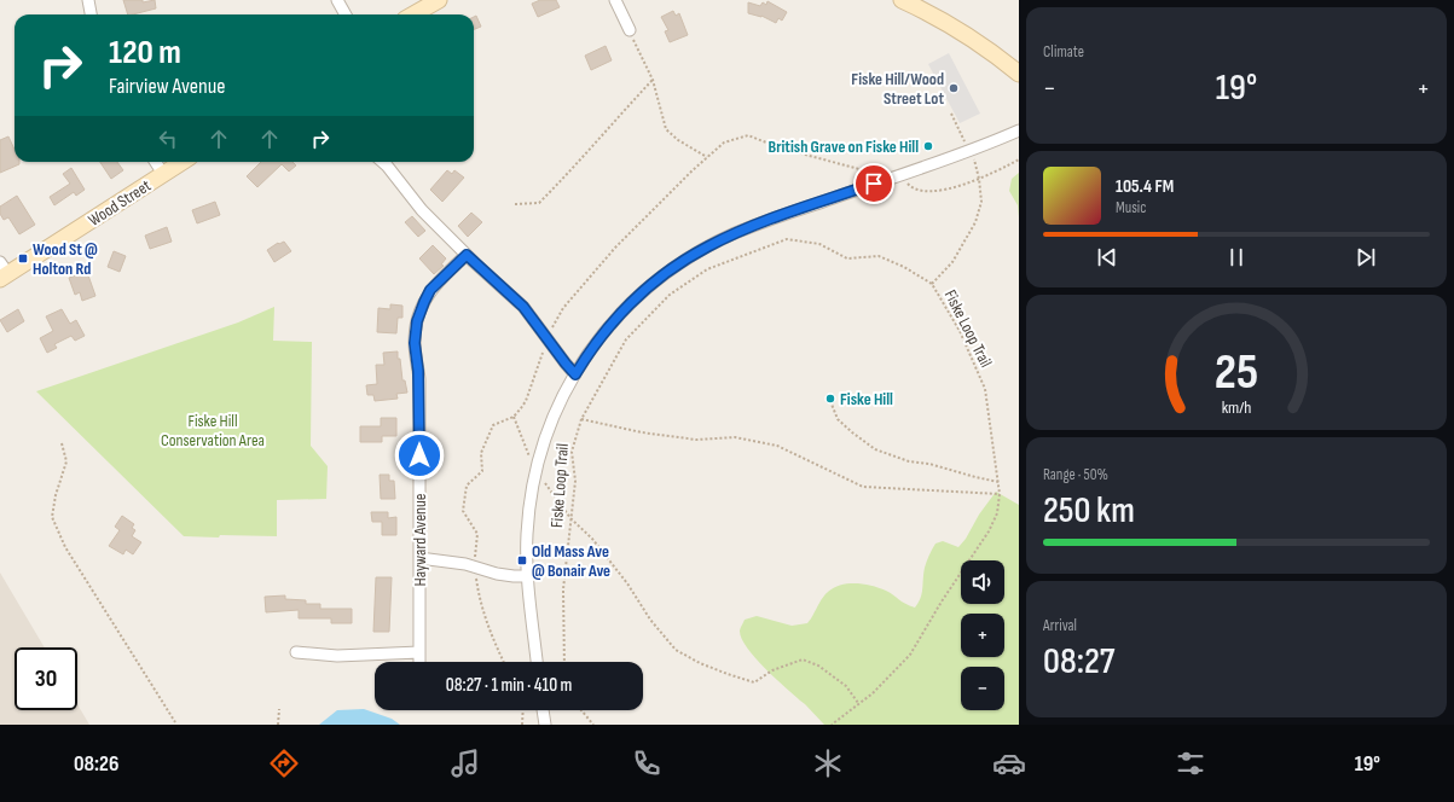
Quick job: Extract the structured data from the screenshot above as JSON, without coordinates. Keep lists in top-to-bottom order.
{
  "streets": {
    "street": ["Wood Street", "Hayward Avenue"],
    "path": ["Fiske Loop Trail"]
  },
  "parks": ["Fiske Hill Conservation Area"],
  "places": {
    "other": ["Fiske Hill/Wood Street Lot", "British Grave on Fiske Hill", "Fiske Hill"],
    "transit": ["Wood St @ Holton Rd", "Old Mass Ave @ Bonair Ave"]
  },
  "page": {
    "tile": [
      "Climate",
      ["Range · 50%", "250 km"],
      ["Arrival", "08:27"]
    ],
    "turn": ["120 m", "Fairview Avenue"],
    "heat": ["−", "19°", "+"],
    "song": ["105.4 FM", "Music"],
    "map_buttons": ["+", "−"],
    "limit": "30",
    "trip": "08:27 · 1 min · 410 m",
    "tabs": ["08:26", "19°"],
    "gauge": ["25", "km/h"]
  }
}
